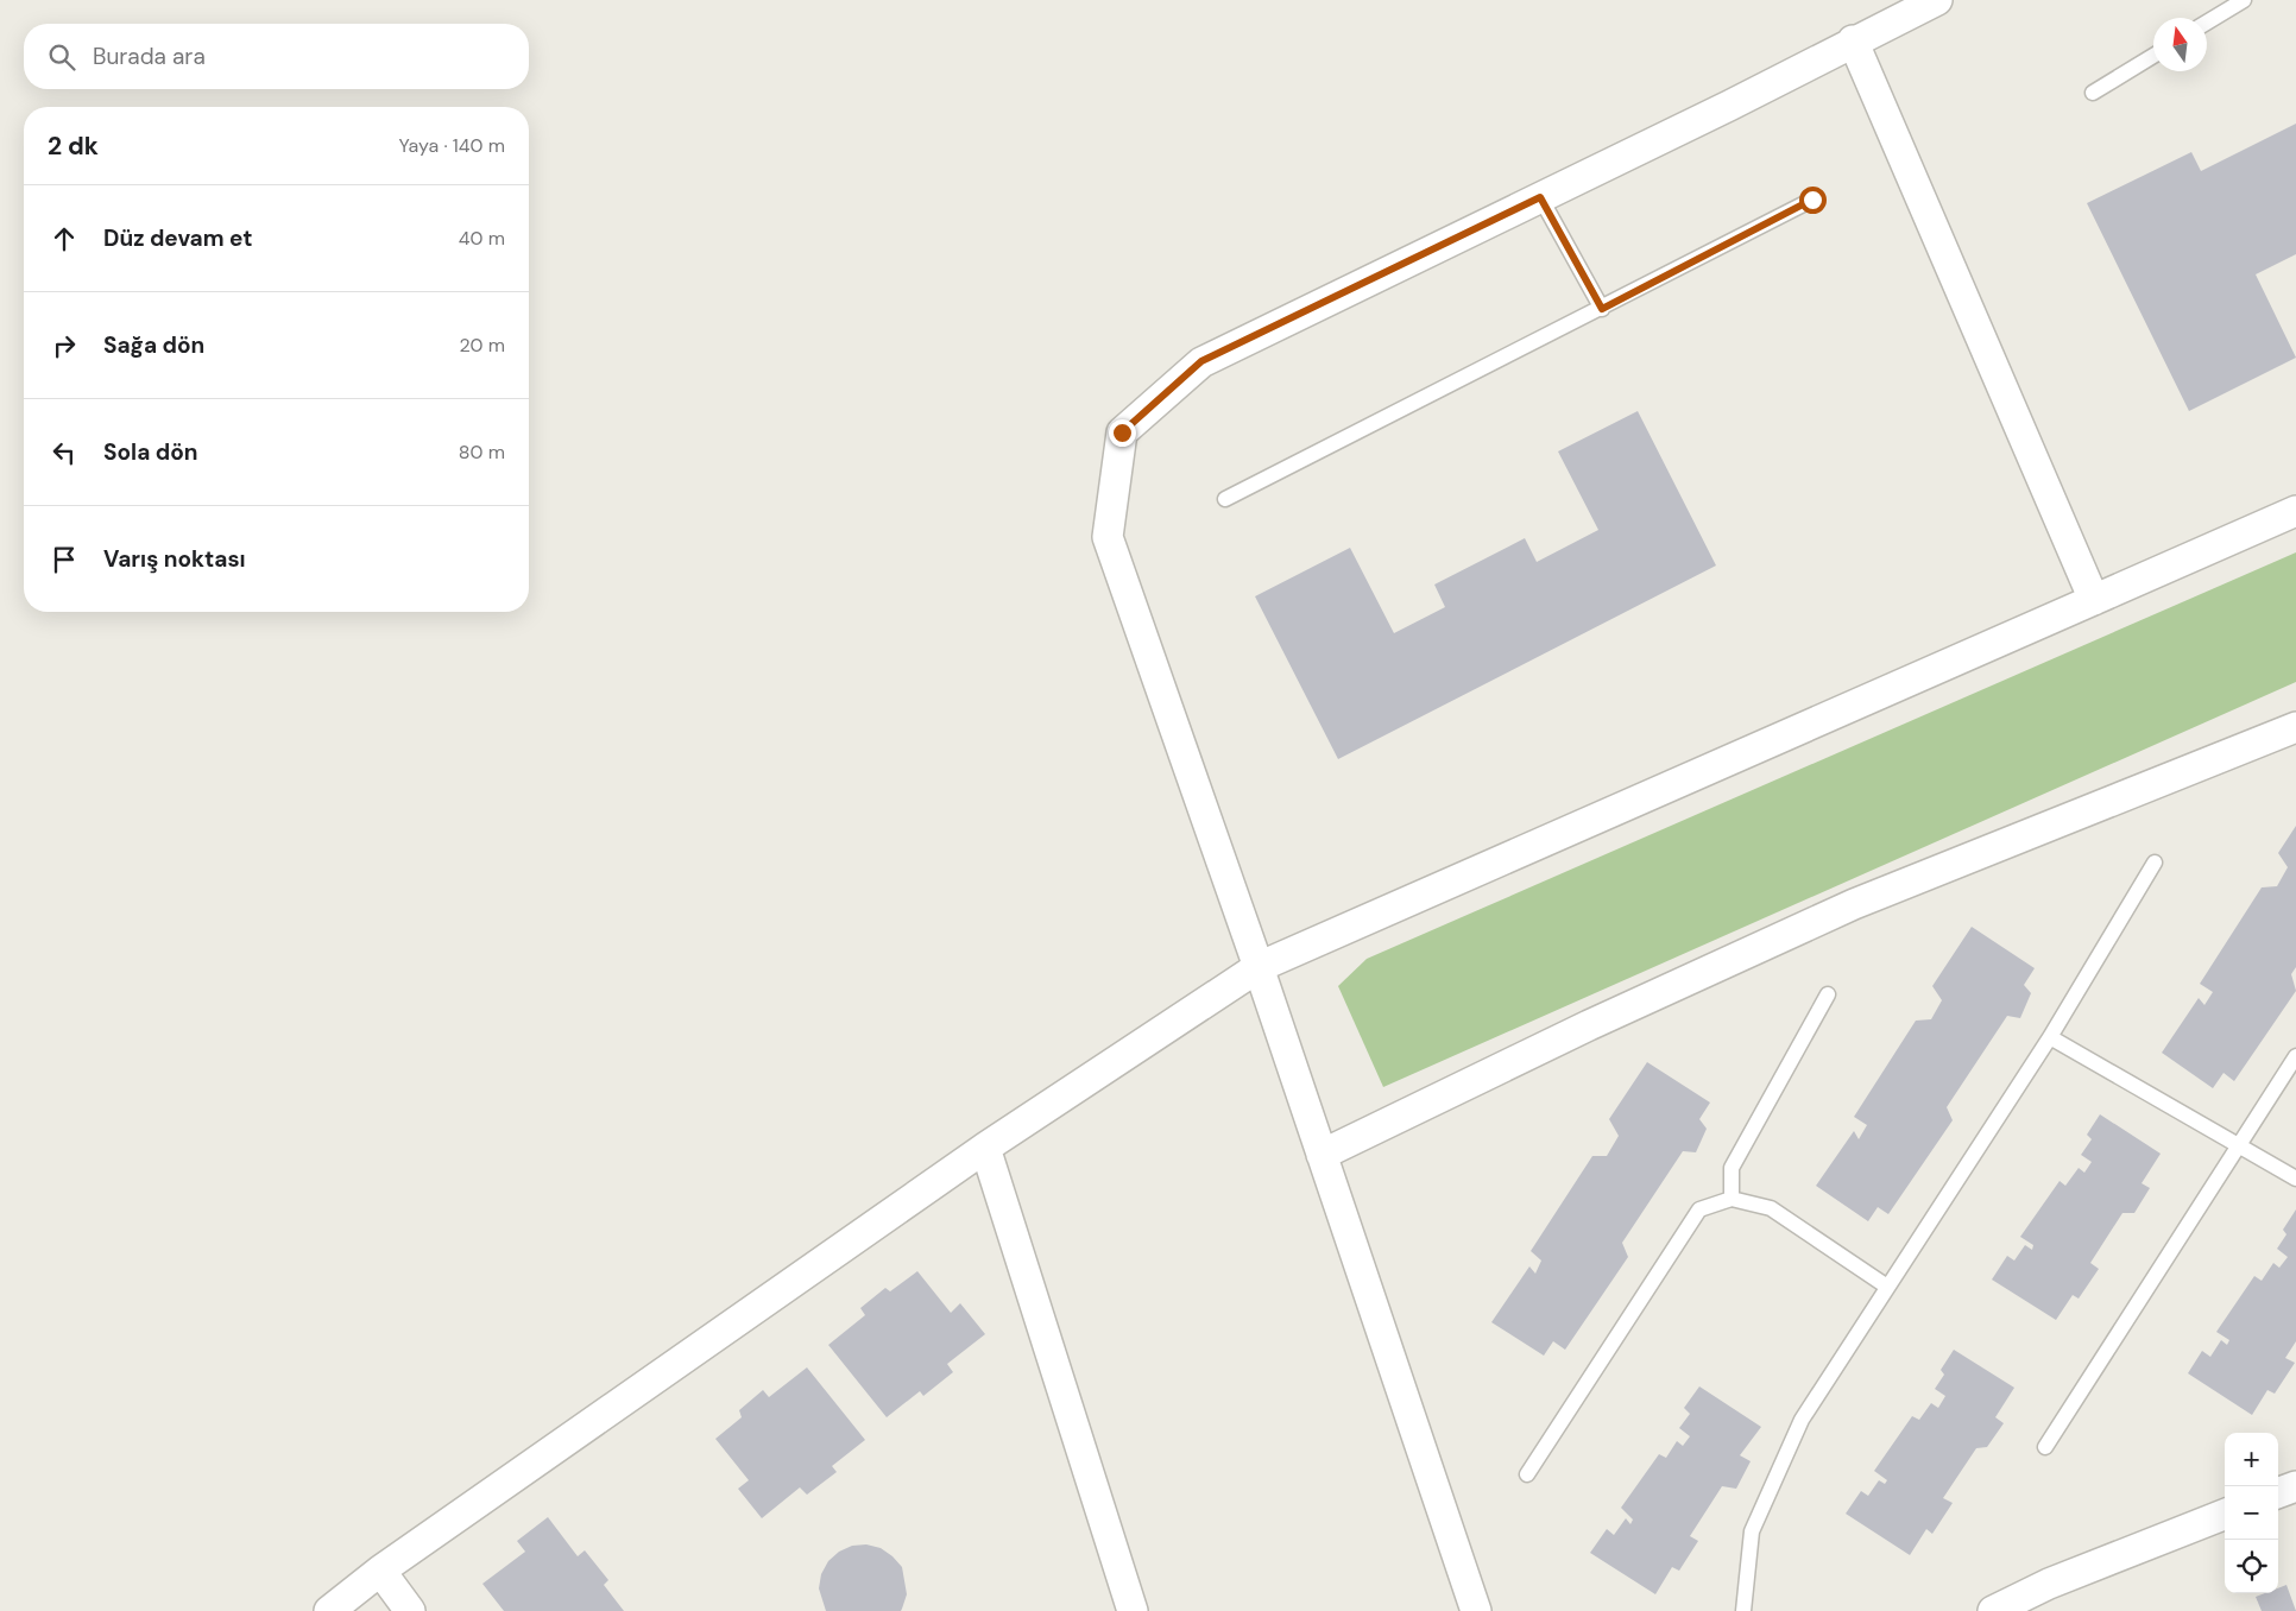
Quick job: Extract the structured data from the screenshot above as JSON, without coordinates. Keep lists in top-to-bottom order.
{
  "north": "top",
  "page": {
    "search": "Burada ara",
    "heading": ["2 dk", "Yaya · 140 m"],
    "list": [
      ["Düz devam et", "40 m"],
      ["Sağa dön", "20 m"],
      ["Sola dön", "80 m"],
      "Varış noktası"
    ],
    "map_buttons": ["+", "−"]
  }
}
